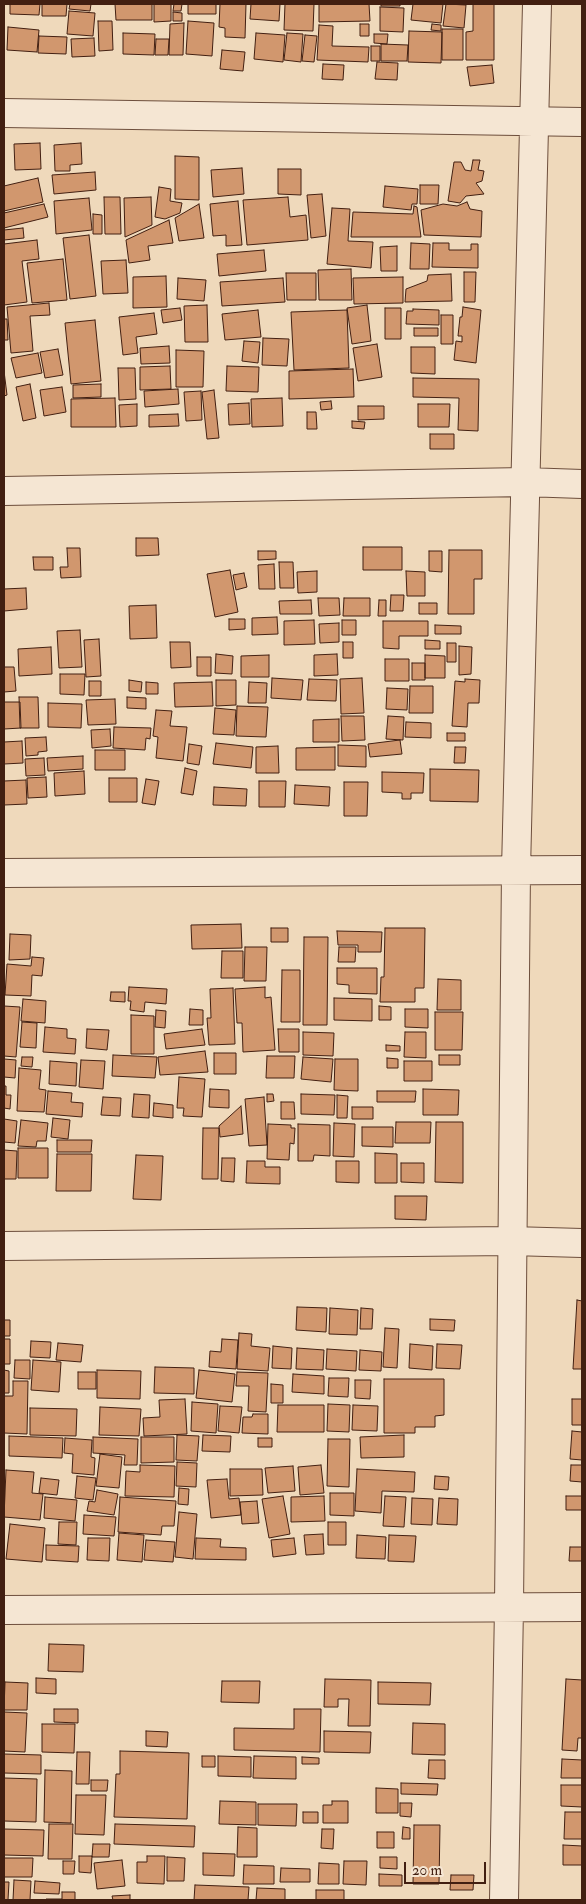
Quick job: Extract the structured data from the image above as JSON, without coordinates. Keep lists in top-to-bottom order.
{
  "scale_bar": "20 m"
}
